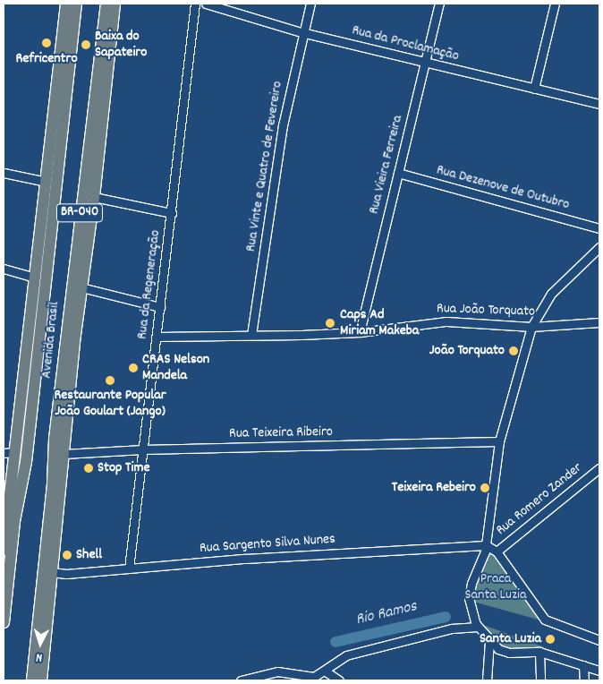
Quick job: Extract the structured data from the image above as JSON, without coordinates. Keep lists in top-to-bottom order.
{
  "streets": {
    "highway": ["BR-040", "Avenida Brasil"],
    "street": [
      "Rua da Proclamação",
      "Rua Vieira Ferreira",
      "Rua Vinte e Quatro de Fevereiro",
      "Rua Dezenove de Outubro",
      "Rua da Regeneração",
      "Rua João Torquato",
      "Rua Teixeira Ribeiro",
      "Rua Romero Zander",
      "Rua Sargento Silva Nunes"
    ]
  },
  "crossings": [
    ["Rua da Proclamação", "Rua Vieira Ferreira"],
    ["Rua da Proclamação", "Rua Vinte e Quatro de Fevereiro"],
    ["Rua Vieira Ferreira", "Rua Dezenove de Outubro"],
    ["Rua Vieira Ferreira", "Rua João Torquato"],
    ["Rua Vinte e Quatro de Fevereiro", "Rua João Torquato"],
    ["Rua da Regeneração", "Rua João Torquato"],
    ["Rua da Regeneração", "Rua Teixeira Ribeiro"],
    ["Rua da Regeneração", "Rua Sargento Silva Nunes"],
    ["Avenida Brasil", "Rua Teixeira Ribeiro"],
    ["Avenida Brasil", "Rua Sargento Silva Nunes"]
  ],
  "water": ["Rio Ramos"],
  "parks": ["Praca Santa Luzia"],
  "places": [
    "Refricentro",
    "Baixa do Sapateiro",
    "Caps Ad Miriam Makeba",
    "João Torquato",
    "CRAS Nelson Mandela",
    "Restaurante Popular João Goulart (Jango)",
    "Stop Time",
    "Teixeira Rebeiro",
    "Shell",
    "Santa Luzia"
  ],
  "north": "bottom"
}
